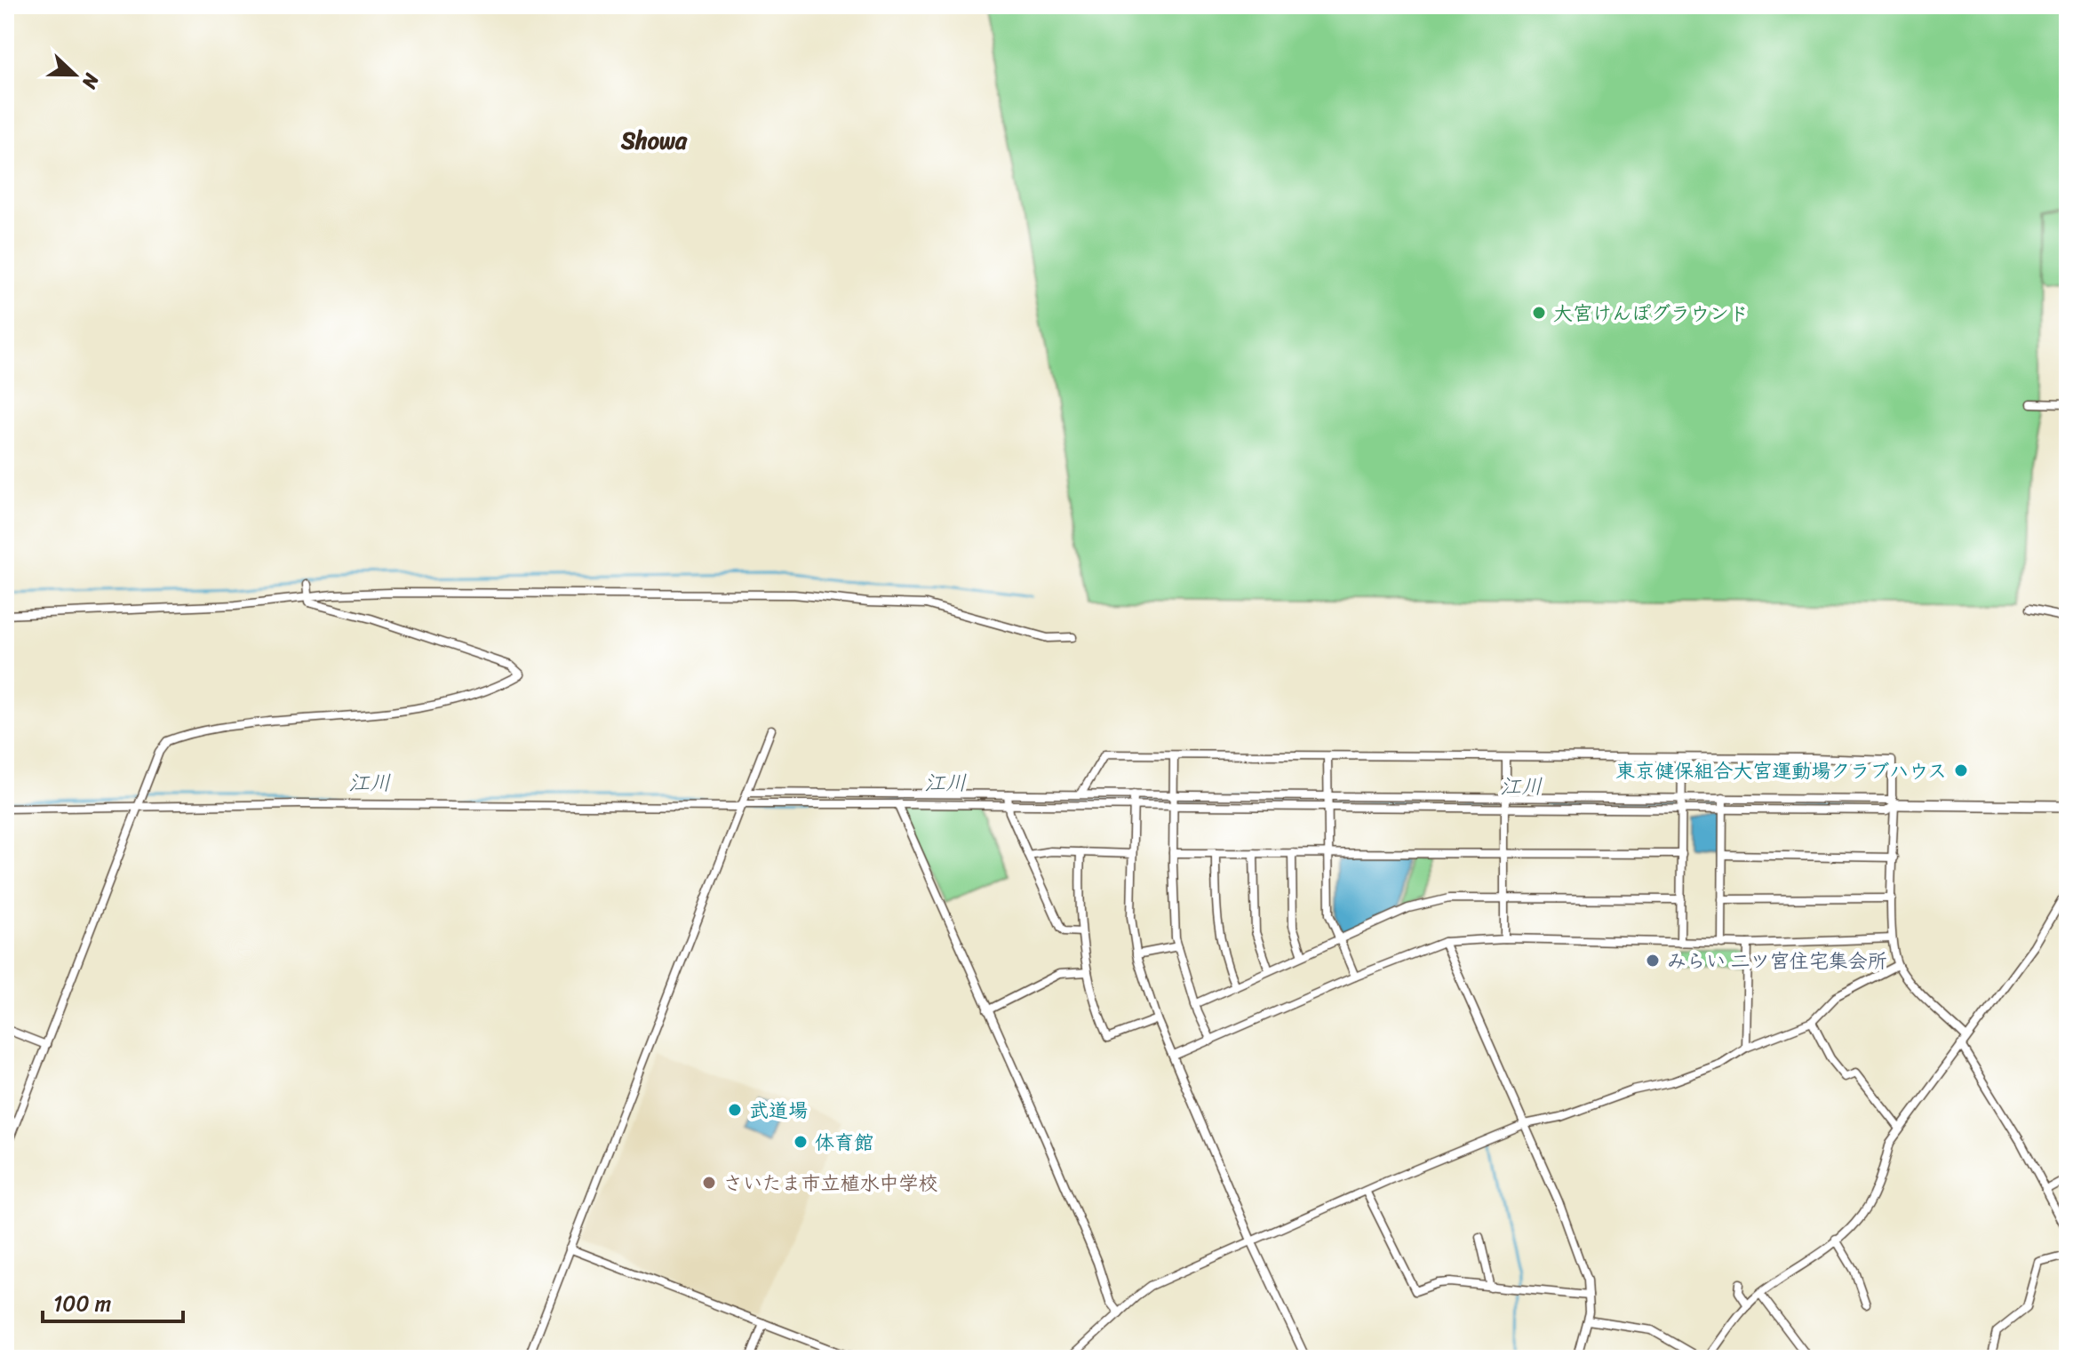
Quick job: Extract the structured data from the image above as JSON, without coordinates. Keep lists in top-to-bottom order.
{
  "districts": ["Showa"],
  "water": ["江川"],
  "places": [
    "大宮けんぽグラウンド",
    "東京健保組合大宮運動場クラブハウス",
    "みらい 二ツ宮住宅集会所",
    "武道場",
    "体育館",
    "さいたま市立植水中学校"
  ],
  "scale_bar": "100 m",
  "north": "right"
}
